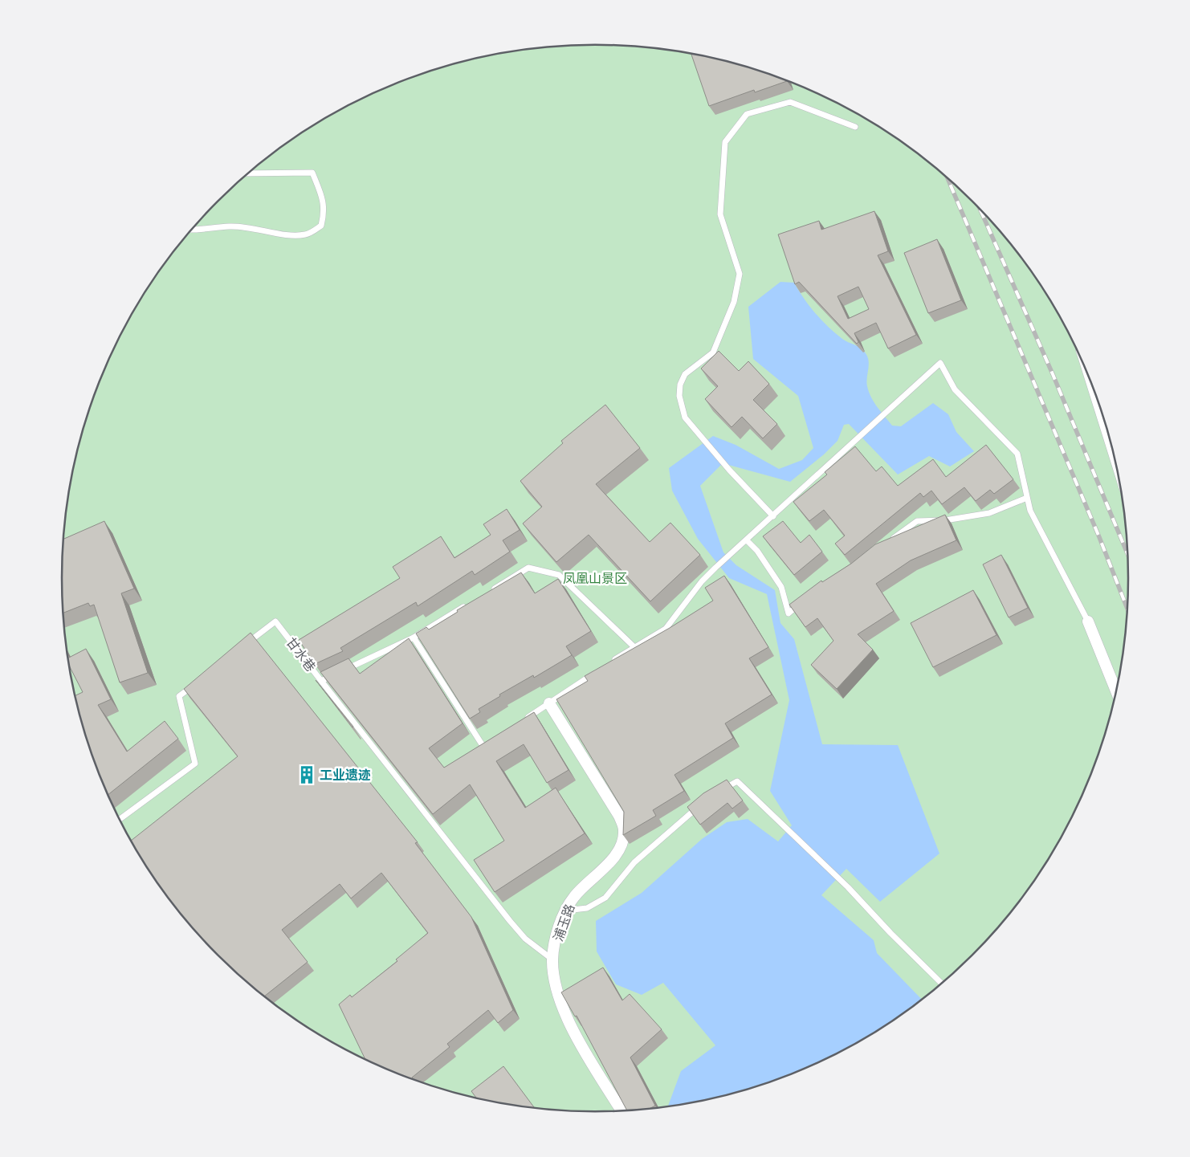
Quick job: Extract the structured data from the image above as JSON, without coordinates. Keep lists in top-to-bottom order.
{
  "streets": {
    "street": ["浦玉路"],
    "lane": ["甘水巷"]
  },
  "parks": ["凤凰山景区"],
  "places": {
    "building": ["工业遗迹"]
  }
}
